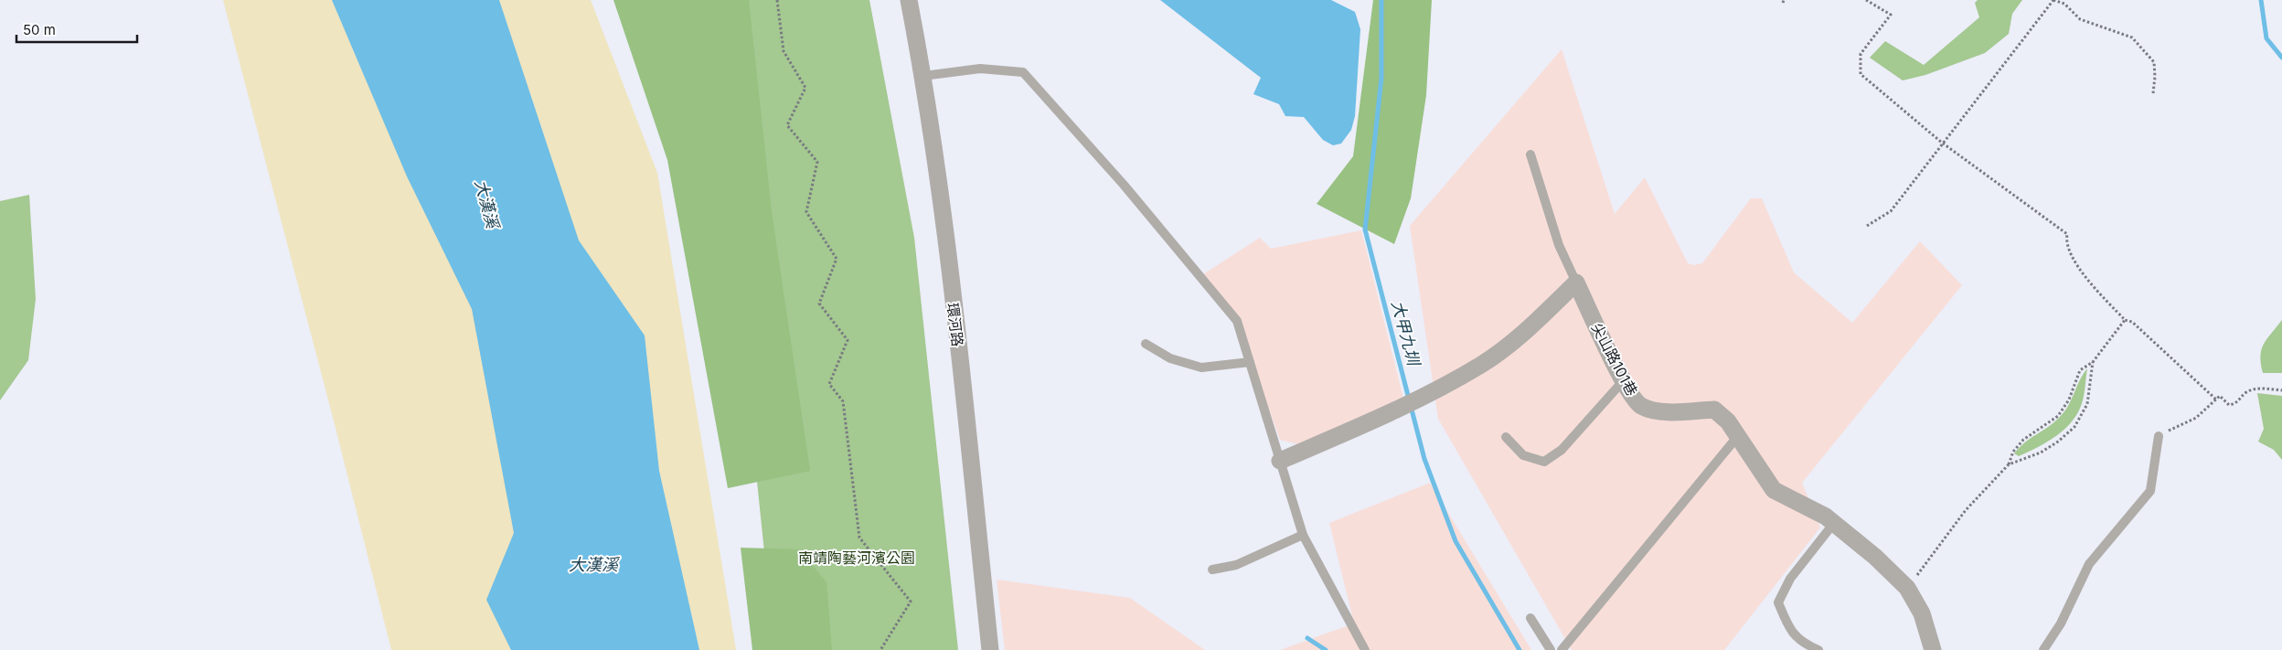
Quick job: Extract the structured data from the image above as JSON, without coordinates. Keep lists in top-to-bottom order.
{
  "streets": {
    "street": ["環河路", "尖山路101巷"]
  },
  "water": ["大漢溪", "大甲九圳"],
  "parks": ["南靖陶藝河濱公園"],
  "scale_bar": "50 m"
}
